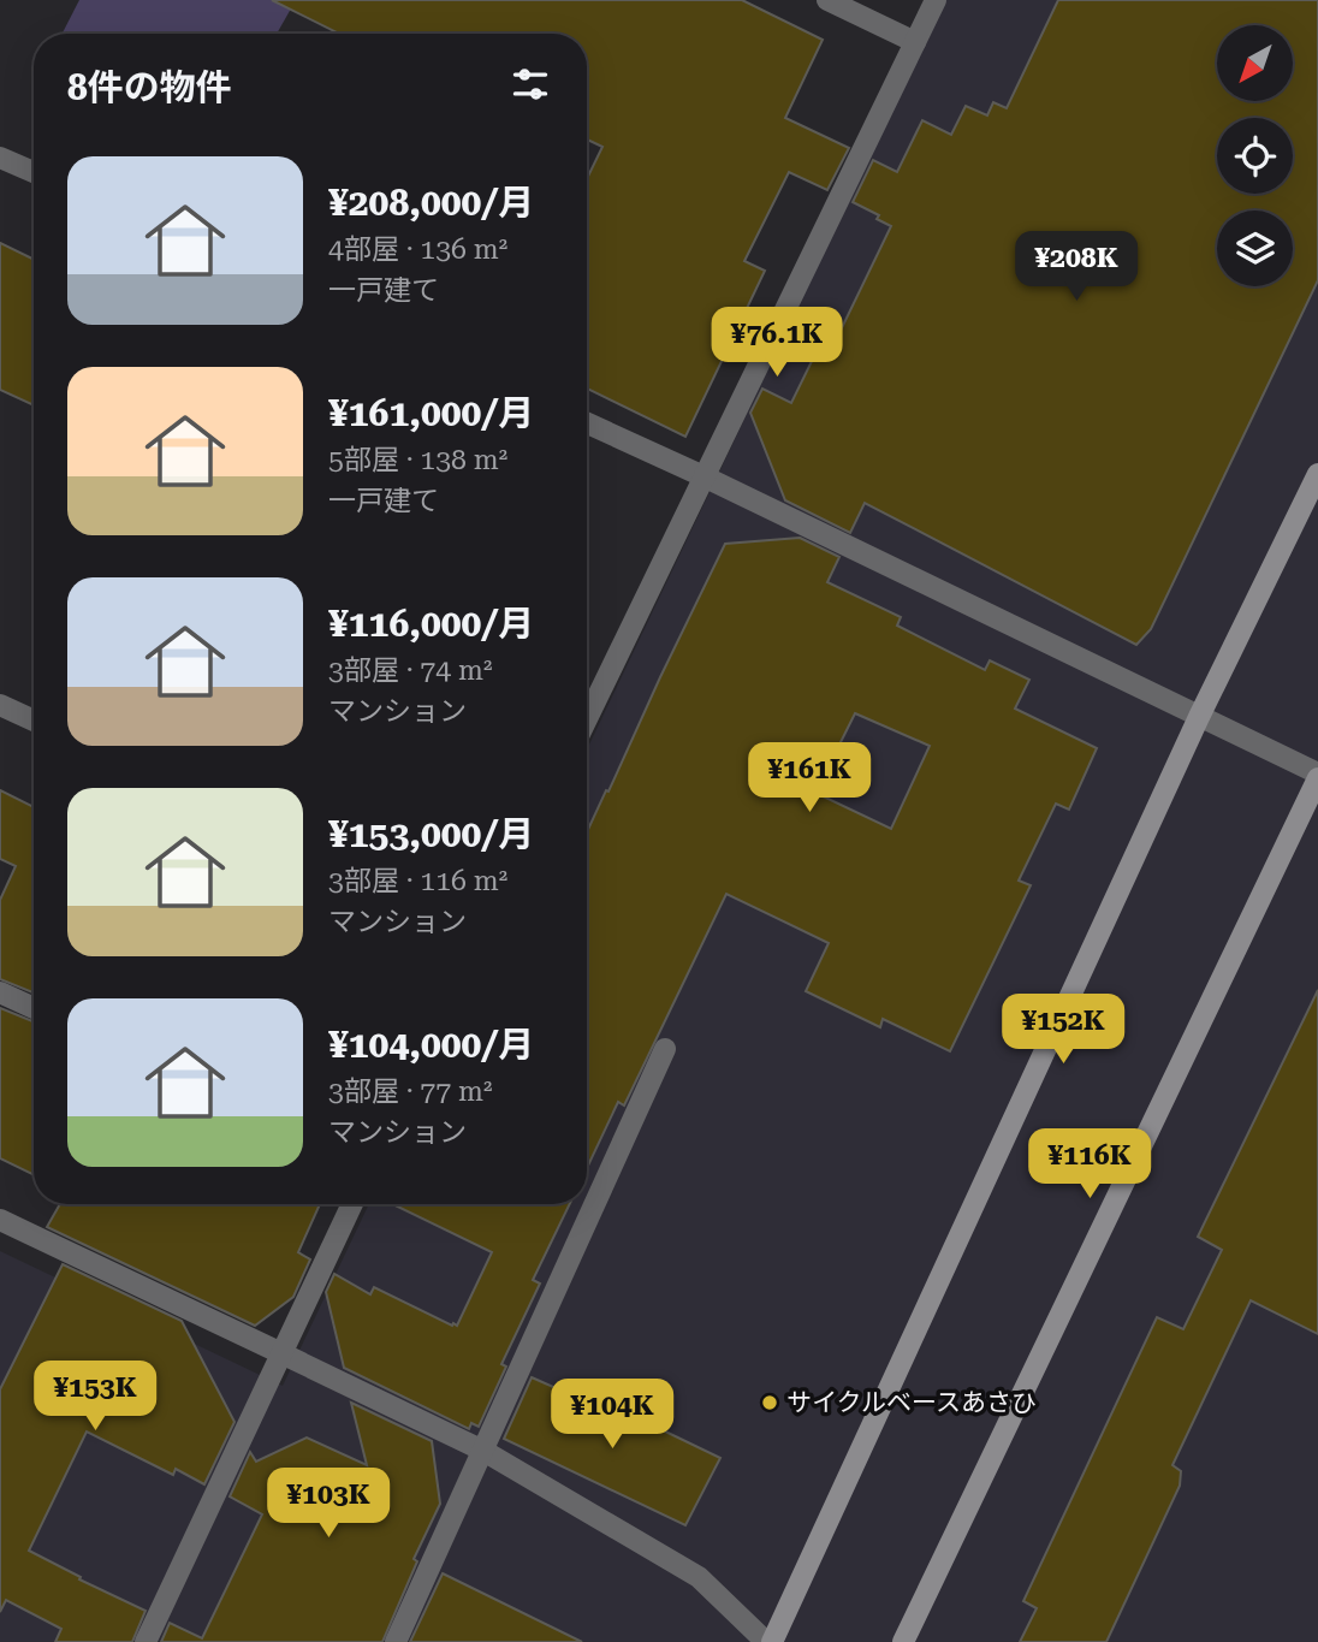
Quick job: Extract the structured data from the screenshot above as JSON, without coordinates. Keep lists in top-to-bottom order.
{
  "places": ["サイクルベースあさひ"],
  "north": "bottom left",
  "page": {
    "heading": "8件の物件",
    "list": [
      {
        "name": "¥208,000/月",
        "note": "4部屋 · 136 m² · 一戸建て"
      },
      {
        "name": "¥161,000/月",
        "note": "5部屋 · 138 m² · 一戸建て"
      },
      {
        "name": "¥116,000/月",
        "note": "3部屋 · 74 m² · マンション"
      },
      {
        "name": "¥153,000/月",
        "note": "3部屋 · 116 m² · マンション"
      },
      {
        "name": "¥104,000/月",
        "note": "3部屋 · 77 m² · マンション"
      }
    ],
    "price": [
      "¥208K",
      "¥76.1K",
      "¥161K",
      "¥152K",
      "¥116K",
      "¥153K",
      "¥104K",
      "¥103K"
    ]
  }
}
